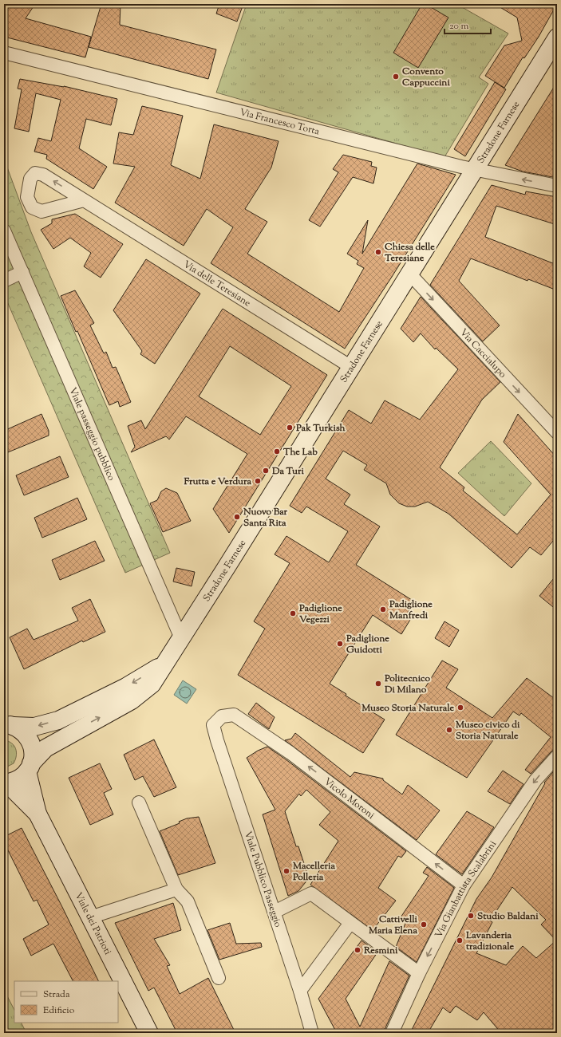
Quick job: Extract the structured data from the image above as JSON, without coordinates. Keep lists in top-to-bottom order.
{
  "streets": {
    "street": [
      "Via Francesco Torta",
      "Stradone Farnese",
      "Via delle Teresiane",
      "Via Caccialupo",
      "Viale passeggio pubblico",
      "Vicolo Moroni",
      "Viale Pubblico Passeggio",
      "Via Gianbattista Scalabrini",
      "Viale dei Patrioti"
    ]
  },
  "crossings": [
    ["Via Francesco Torta", "Stradone Farnese"],
    ["Stradone Farnese", "Via delle Teresiane"],
    ["Stradone Farnese", "Via Caccialupo"],
    ["Stradone Farnese", "Viale passeggio pubblico"],
    ["Stradone Farnese", "Viale dei Patrioti"],
    ["Vicolo Moroni", "Viale Pubblico Passeggio"],
    ["Vicolo Moroni", "Via Gianbattista Scalabrini"]
  ],
  "one_way": ["Via Caccialupo", "Vicolo Moroni", "Via Gianbattista Scalabrini"],
  "places": [
    "Convento Cappuccini",
    "Chiesa delle Teresiane",
    "Pak Turkish",
    "The Lab",
    "Da Turi",
    "Frutta e Verdura",
    "Nuovo Bar Santa Rita",
    "Padiglione Manfredi",
    "Padiglione Vegezzi",
    "Padiglione Guidotti",
    "Politecnico Di Milano",
    "Museo Storia Naturale",
    "Museo civico di Storia Naturale",
    "Macelleria Polleria",
    "Studio Baldani",
    "Cattivelli Maria Elena",
    "Lavanderia tradizionale",
    "Resmini"
  ],
  "legend": ["Strada", "Edificio"],
  "scale_bar": "20 m"
}
